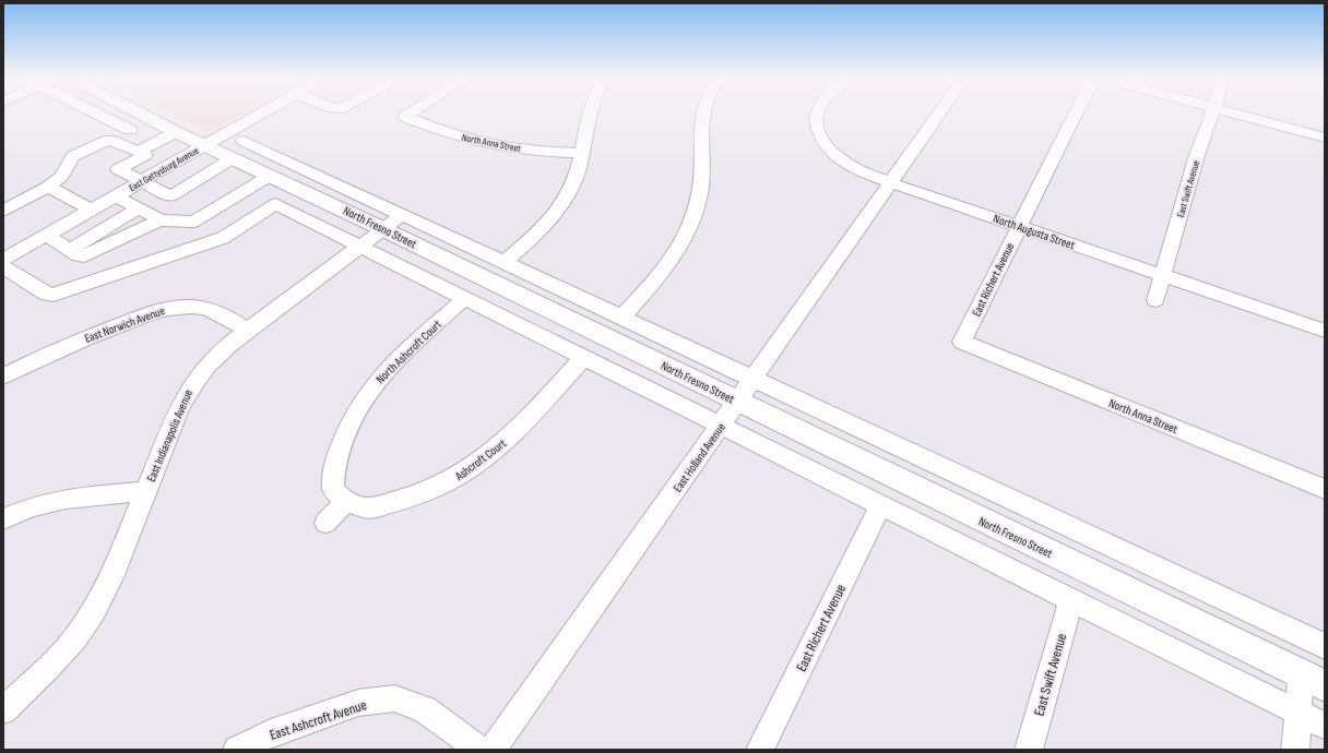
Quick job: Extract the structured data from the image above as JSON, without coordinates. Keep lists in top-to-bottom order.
{
  "streets": {
    "main road": ["North Fresno Street"],
    "street": [
      "North Anna Street",
      "East Gettysburg Avenue",
      "East Swift Avenue",
      "North Augusta Street",
      "East Richert Avenue",
      "East Norwich Avenue",
      "North Ashcroft Court",
      "East Indianapolis Avenue",
      "East Holland Avenue",
      "Ashcroft Court",
      "East Ashcroft Avenue"
    ]
  },
  "crossings": [
    ["North Anna Street", "East Richert Avenue"],
    ["East Gettysburg Avenue", "North Fresno Street"],
    ["East Swift Avenue", "North Augusta Street"],
    ["North Fresno Street", "East Indianapolis Avenue"],
    ["North Fresno Street", "East Holland Avenue"],
    ["North Augusta Street", "East Richert Avenue"],
    ["North Augusta Street", "East Holland Avenue"],
    ["East Norwich Avenue", "East Indianapolis Avenue"],
    ["North Ashcroft Court", "Ashcroft Court"]
  ]
}
